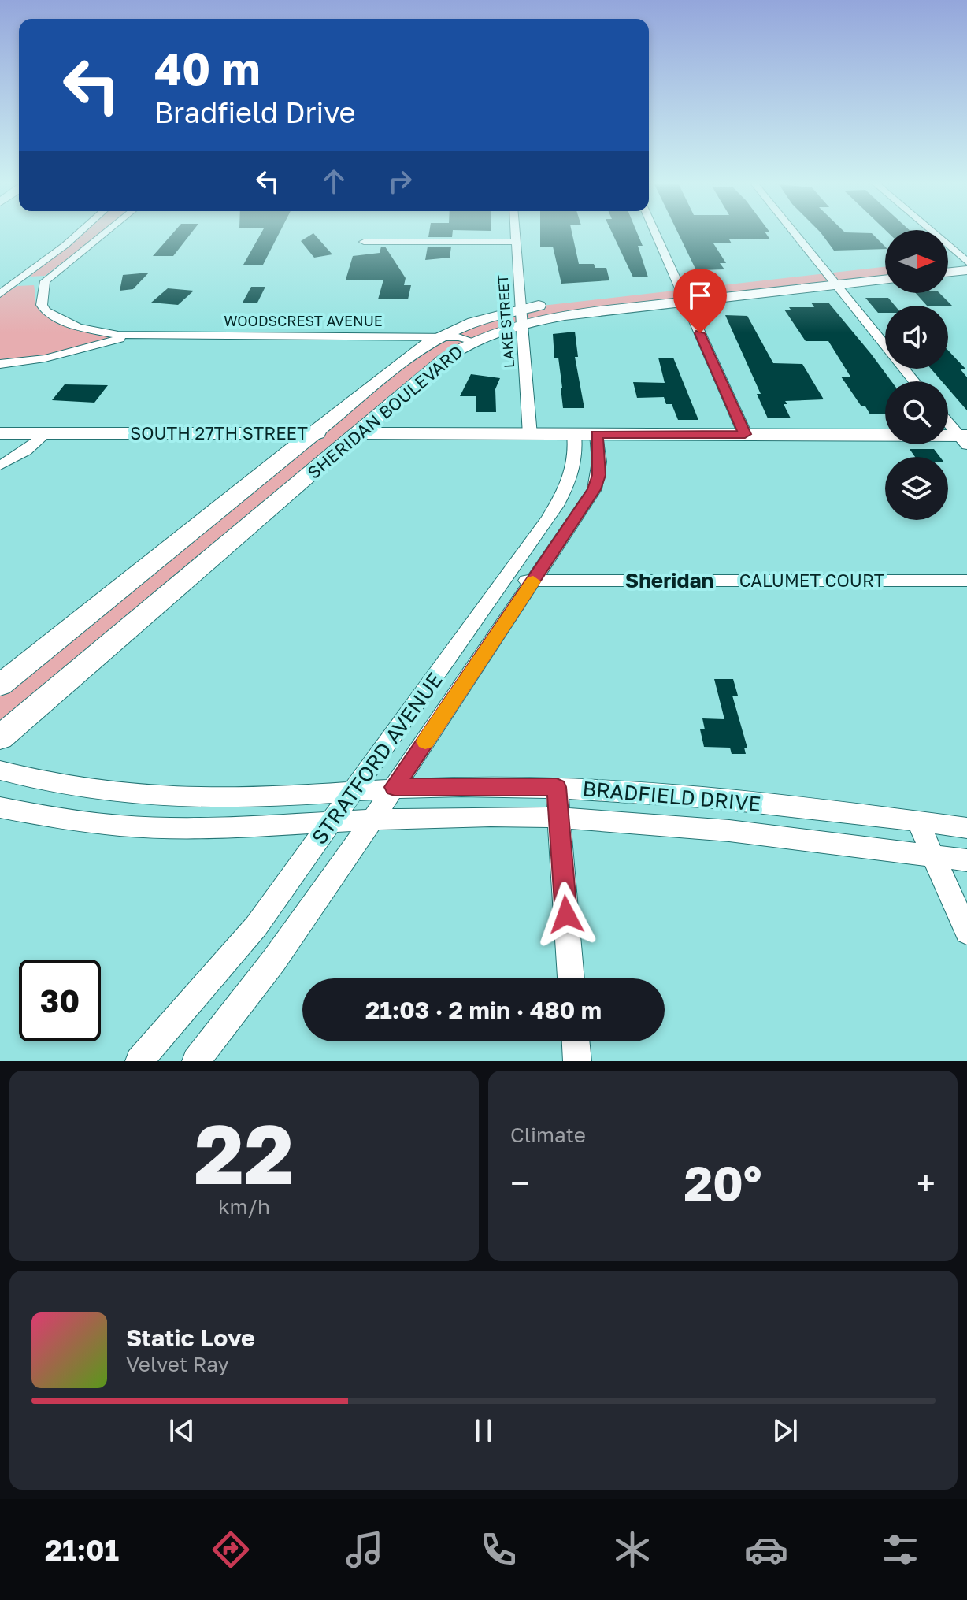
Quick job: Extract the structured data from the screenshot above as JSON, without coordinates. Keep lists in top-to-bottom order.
{
  "streets": {
    "main road": ["SHERIDAN BOULEVARD", "SOUTH 27TH STREET"],
    "street": [
      "WOODSCREST AVENUE",
      "LAKE STREET",
      "CALUMET COURT",
      "STRATFORD AVENUE",
      "BRADFIELD DRIVE"
    ]
  },
  "crossings": [
    ["WOODSCREST AVENUE", "SHERIDAN BOULEVARD"],
    ["LAKE STREET", "SHERIDAN BOULEVARD"],
    ["LAKE STREET", "SOUTH 27TH STREET"],
    ["SHERIDAN BOULEVARD", "SOUTH 27TH STREET"],
    ["SOUTH 27TH STREET", "STRATFORD AVENUE"],
    ["CALUMET COURT", "STRATFORD AVENUE"],
    ["STRATFORD AVENUE", "BRADFIELD DRIVE"]
  ],
  "districts": ["Sheridan"],
  "north": "right",
  "page": {
    "turn": ["40 m", "Bradfield Drive"],
    "limit": "30",
    "trip": "21:03 · 2 min · 480 m",
    "tile": [
      ["22", "km/h"],
      "Climate"
    ],
    "heat": ["−", "20°", "+"],
    "song": ["Static Love", "Velvet Ray"],
    "tabs": "21:01"
  }
}
